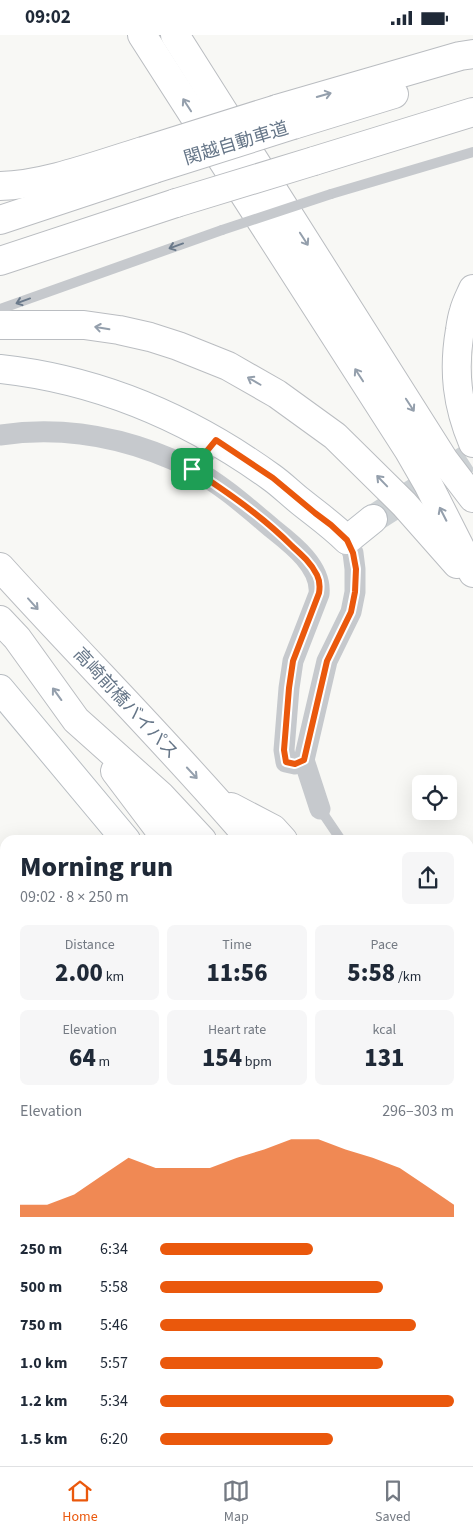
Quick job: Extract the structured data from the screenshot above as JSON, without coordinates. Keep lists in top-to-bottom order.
{
  "streets": {
    "main road": ["関越自動車道", "高崎前橋バイパス"]
  },
  "page": {
    "status": "09:02",
    "heading": ["Morning run", "09:02 · 8 × 250 m"],
    "stats": [
      ["Distance", "2.00 km"],
      ["Time", "11:56"],
      ["Pace", "5:58 /km"],
      ["Elevation", "64 m"],
      ["Heart rate", "154 bpm"],
      ["kcal", "131"]
    ],
    "chart": ["Elevation", "296–303 m"],
    "list": [
      {
        "name": "250 m",
        "note": "6:34"
      },
      {
        "name": "500 m",
        "note": "5:58"
      },
      {
        "name": "750 m",
        "note": "5:46"
      },
      {
        "name": "1.0 km",
        "note": "5:57"
      },
      {
        "name": "1.2 km",
        "note": "5:34"
      },
      {
        "name": "1.5 km",
        "note": "6:20"
      }
    ],
    "tabs": ["Home", "Map", "Saved"]
  }
}
